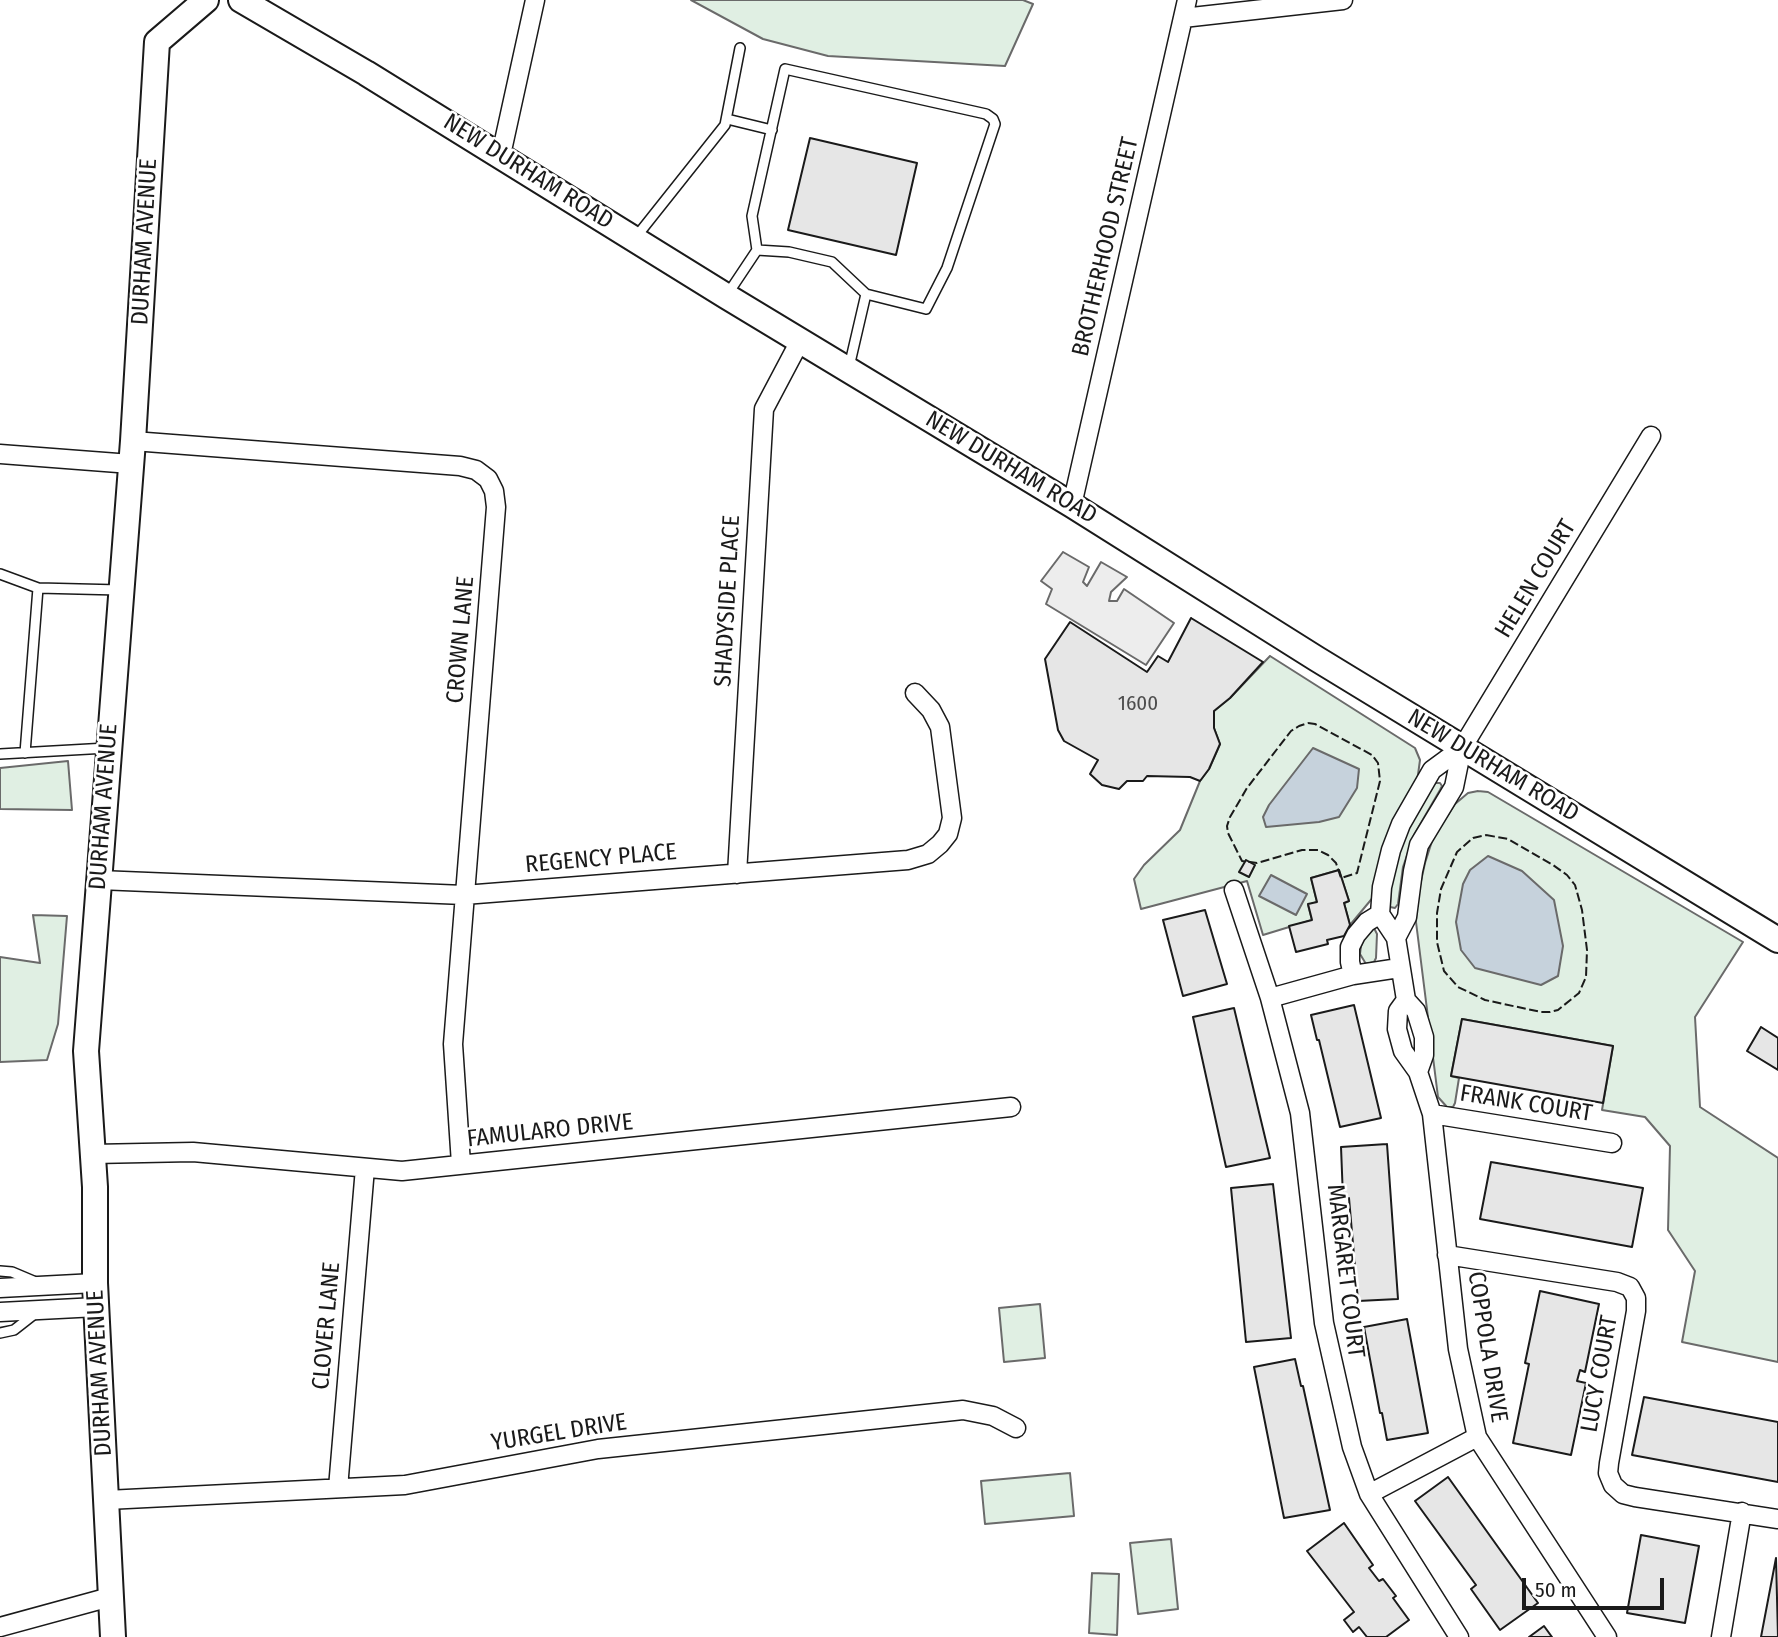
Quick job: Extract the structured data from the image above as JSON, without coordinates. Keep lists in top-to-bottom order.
{
  "streets": {
    "main road": ["NEW DURHAM ROAD", "DURHAM AVENUE"],
    "street": [
      "BROTHERHOOD STREET",
      "HELEN COURT",
      "SHADYSIDE PLACE",
      "CROWN LANE",
      "REGENCY PLACE",
      "FRANK COURT",
      "FAMULARO DRIVE",
      "MARGARET COURT",
      "CLOVER LANE",
      "COPPOLA DRIVE",
      "LUCY COURT",
      "YURGEL DRIVE"
    ]
  },
  "crossings": [
    ["NEW DURHAM ROAD", "BROTHERHOOD STREET"],
    ["NEW DURHAM ROAD", "HELEN COURT"],
    ["NEW DURHAM ROAD", "SHADYSIDE PLACE"],
    ["NEW DURHAM ROAD", "COPPOLA DRIVE"],
    ["DURHAM AVENUE", "CROWN LANE"],
    ["DURHAM AVENUE", "REGENCY PLACE"],
    ["DURHAM AVENUE", "FAMULARO DRIVE"],
    ["DURHAM AVENUE", "YURGEL DRIVE"],
    ["HELEN COURT", "COPPOLA DRIVE"],
    ["SHADYSIDE PLACE", "REGENCY PLACE"],
    ["CROWN LANE", "REGENCY PLACE"],
    ["CROWN LANE", "FAMULARO DRIVE"],
    ["FRANK COURT", "COPPOLA DRIVE"],
    ["FAMULARO DRIVE", "CLOVER LANE"],
    ["CLOVER LANE", "YURGEL DRIVE"],
    ["COPPOLA DRIVE", "LUCY COURT"]
  ],
  "house_numbers": ["1600"],
  "scale_bar": "50 m"
}
